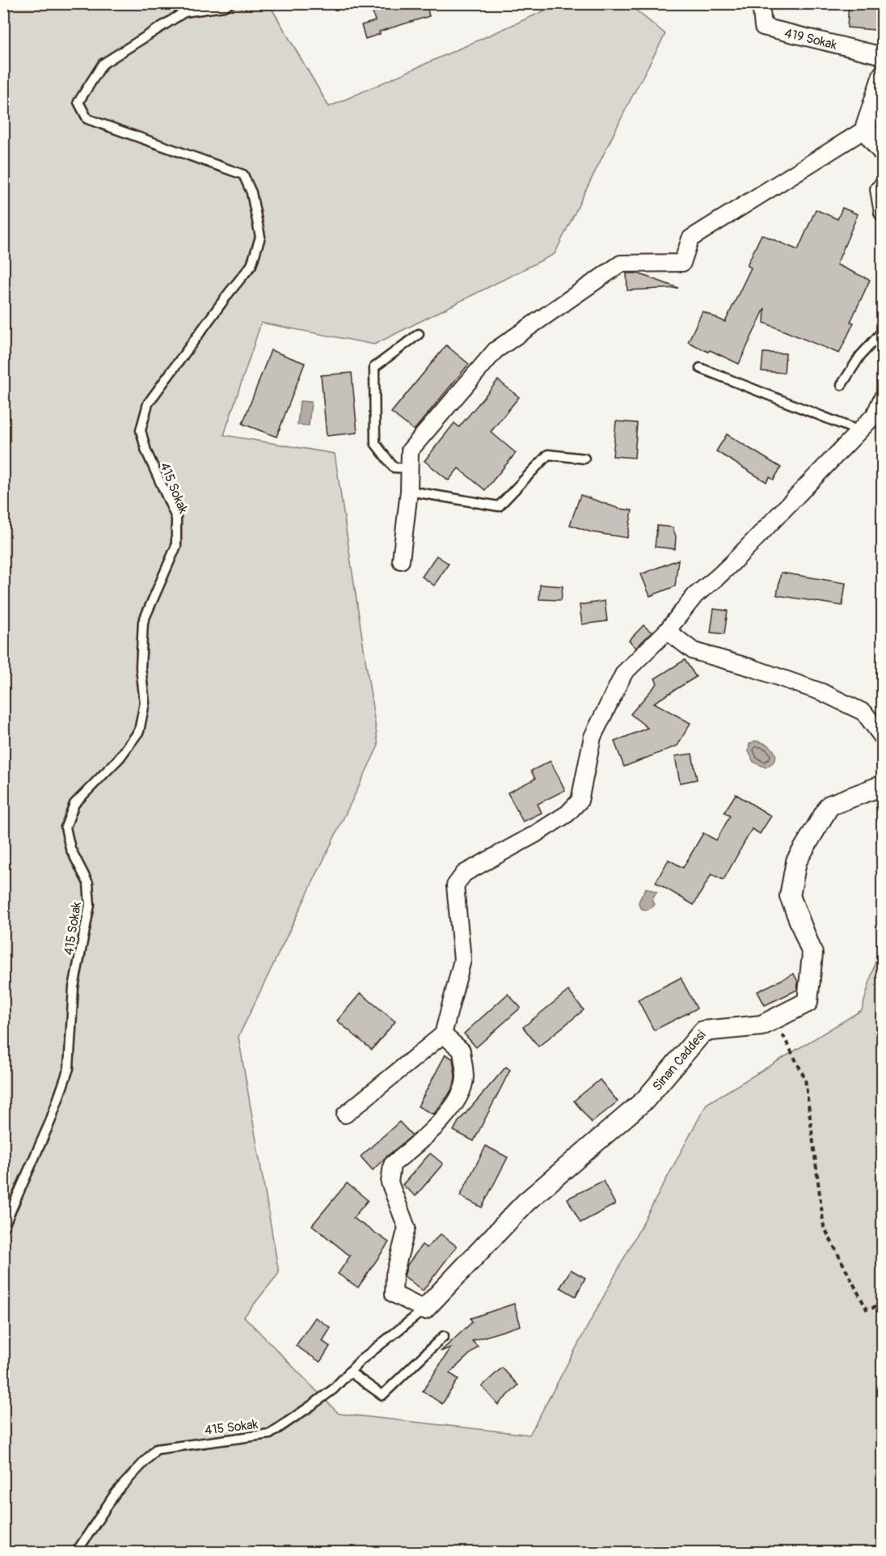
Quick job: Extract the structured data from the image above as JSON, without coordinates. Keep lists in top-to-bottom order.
{
  "streets": {
    "street": ["419 Sokak", "Sinan Caddesi"],
    "lane": ["415 Sokak"]
  },
  "crossings": [
    ["415 Sokak", "Sinan Caddesi"]
  ]
}
